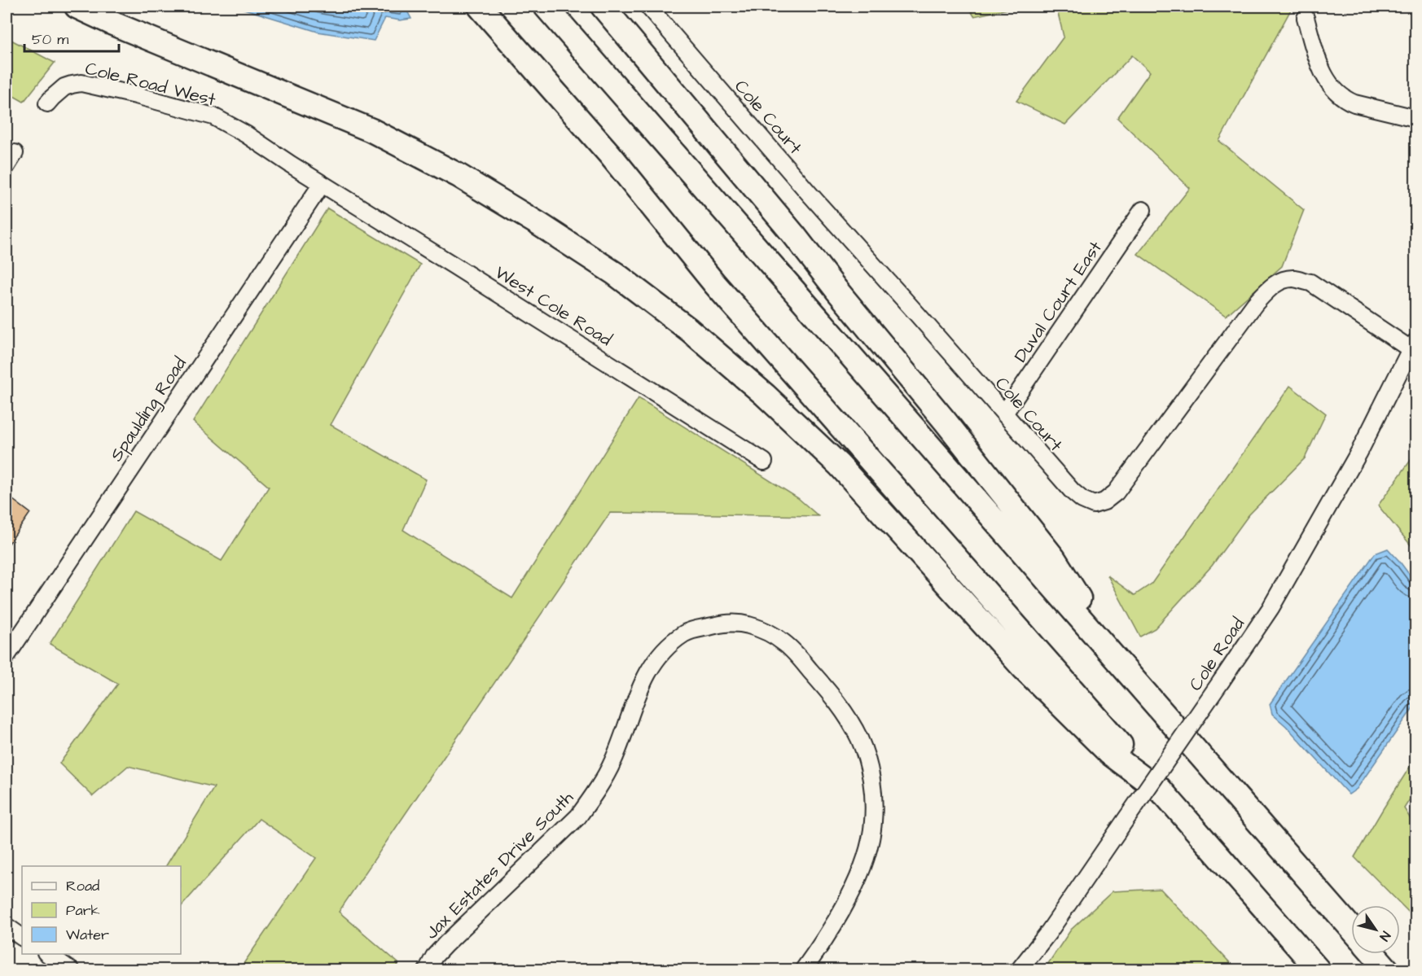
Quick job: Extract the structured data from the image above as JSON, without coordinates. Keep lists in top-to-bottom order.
{
  "streets": {
    "street": [
      "Cole Road West",
      "Cole Court",
      "Duval Court East",
      "West Cole Road",
      "Spaulding Road",
      "Cole Road",
      "Jax Estates Drive South"
    ]
  },
  "crossings": [
    ["Cole Road West", "West Cole Road"],
    ["Cole Road West", "Spaulding Road"],
    ["Cole Court", "Duval Court East"],
    ["Cole Court", "Cole Road"],
    ["West Cole Road", "Spaulding Road"]
  ],
  "legend": ["Road", "Park", "Water"],
  "scale_bar": "50 m",
  "north": "bottom right"
}
